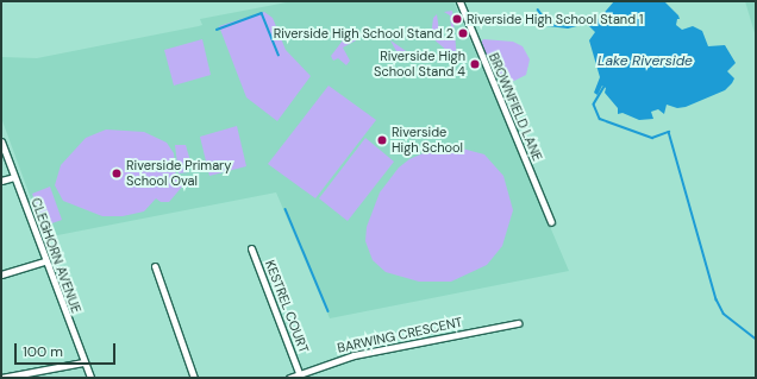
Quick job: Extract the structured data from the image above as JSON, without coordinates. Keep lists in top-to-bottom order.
{
  "streets": {
    "street": [
      "BROWNFIELD LANE",
      "CLEGHORN AVENUE",
      "KESTREL COURT",
      "BARWING CRESCENT"
    ]
  },
  "crossings": [
    ["KESTREL COURT", "BARWING CRESCENT"]
  ],
  "water": ["Lake Riverside"],
  "places": [
    "Riverside High School Stand 1",
    "Riverside High School Stand 2",
    "Riverside High School Stand 4",
    "Riverside High School",
    "Riverside Primary School Oval"
  ],
  "scale_bar": "100 m"
}
